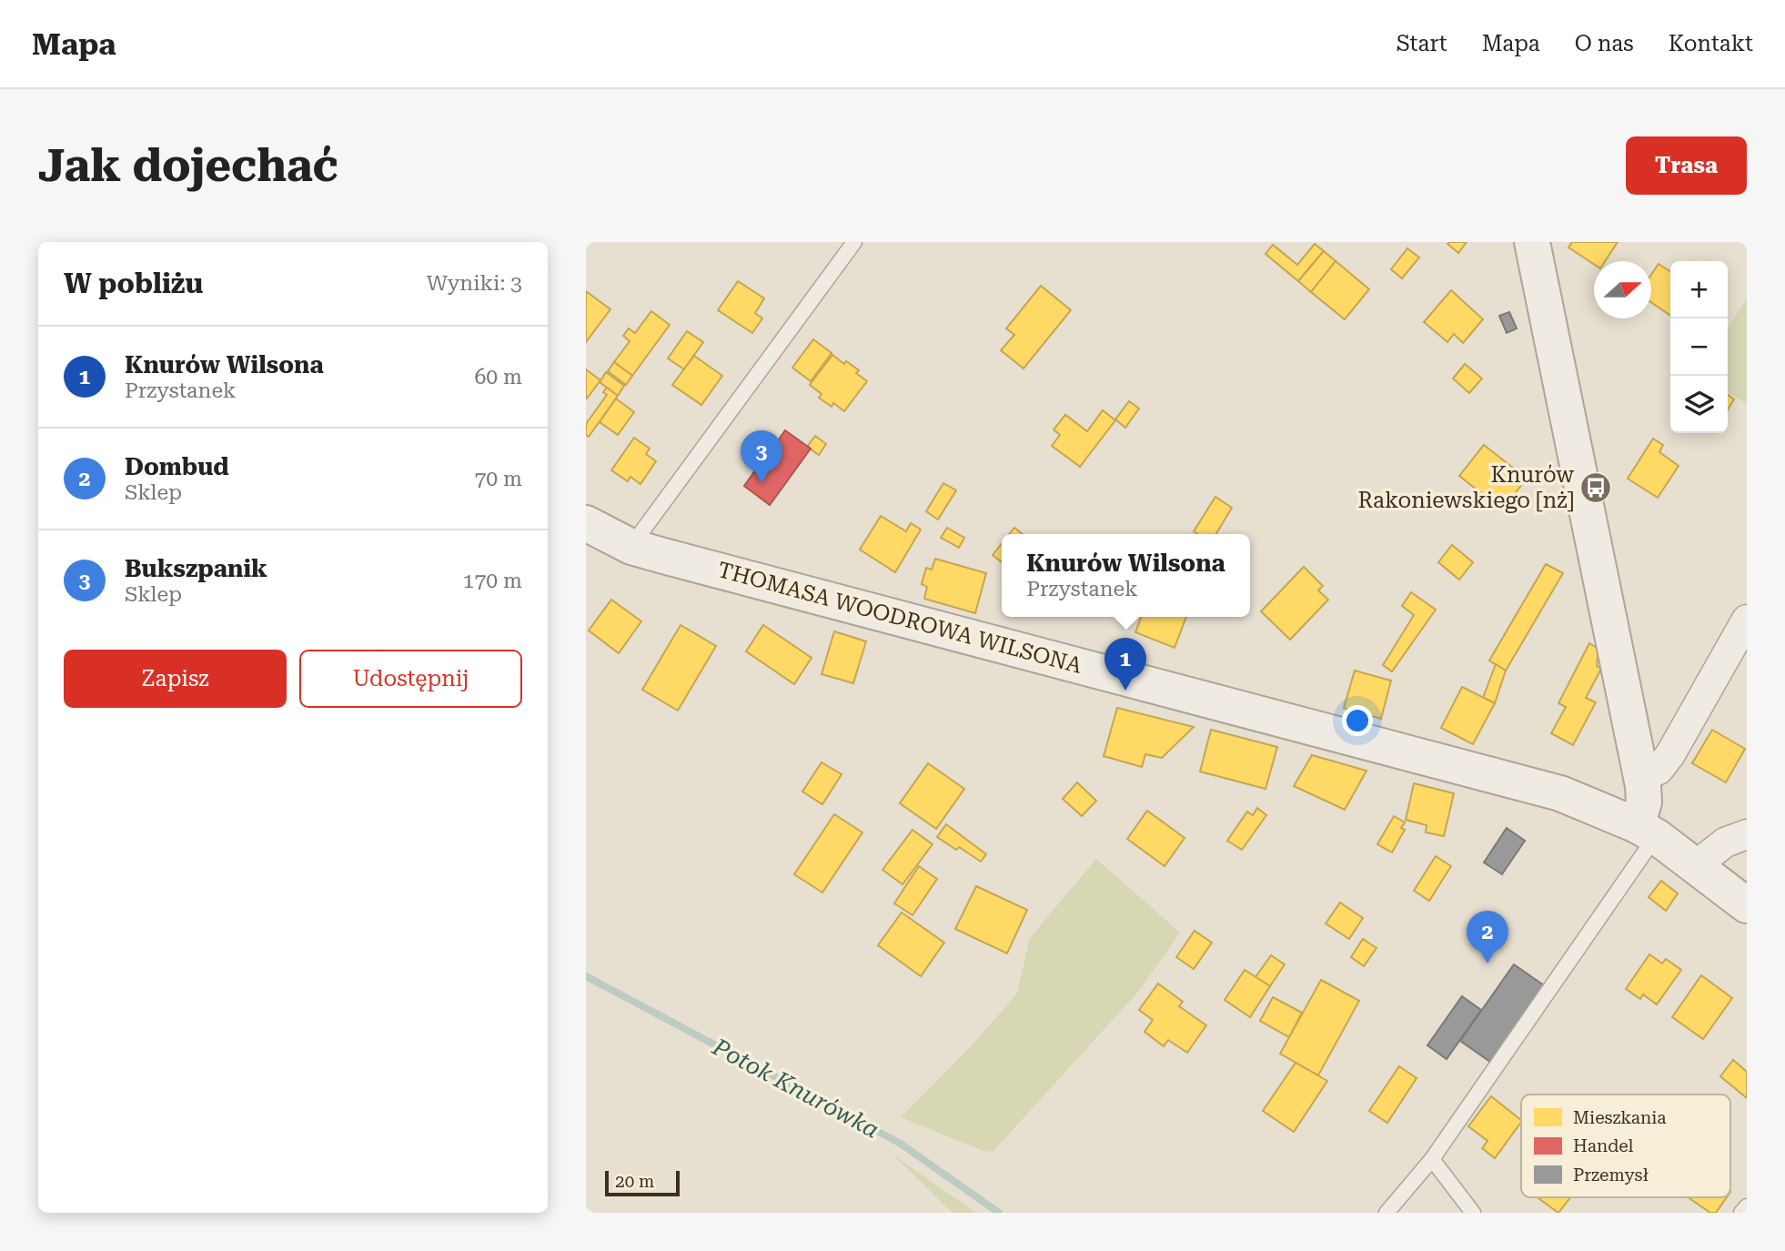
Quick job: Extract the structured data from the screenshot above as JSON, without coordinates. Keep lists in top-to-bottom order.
{
  "streets": {
    "street": ["THOMASA WOODROWA WILSONA"]
  },
  "water": ["Potok Knurówka"],
  "places": {
    "bus stop": ["Knurów Rakoniewskiego [nż]"]
  },
  "legend": ["Mieszkania", "Handel", "Przemysł"],
  "scale_bar": "20 m",
  "north": "right",
  "page": {
    "header": "Mapa",
    "nav": [
      "Start",
      "Mapa",
      "O nas",
      "Kontakt"
    ],
    "buttons": [
      "Trasa",
      ["Zapisz", "Udostępnij"]
    ],
    "title": "Jak dojechać",
    "heading": ["W pobliżu", "Wyniki: 3"],
    "map_buttons": ["+", "−"],
    "list": [
      {
        "mark": "1",
        "name": "Knurów Wilsona",
        "note": "Przystanek",
        "value": "60 m"
      },
      {
        "mark": "2",
        "name": "Dombud",
        "note": "Sklep",
        "value": "70 m"
      },
      {
        "mark": "3",
        "name": "Bukszpanik",
        "note": "Sklep",
        "value": "170 m"
      }
    ],
    "pins": ["3", "1", "2"],
    "popup": ["Knurów Wilsona", "Przystanek"],
    "scale": "20 m"
  }
}
